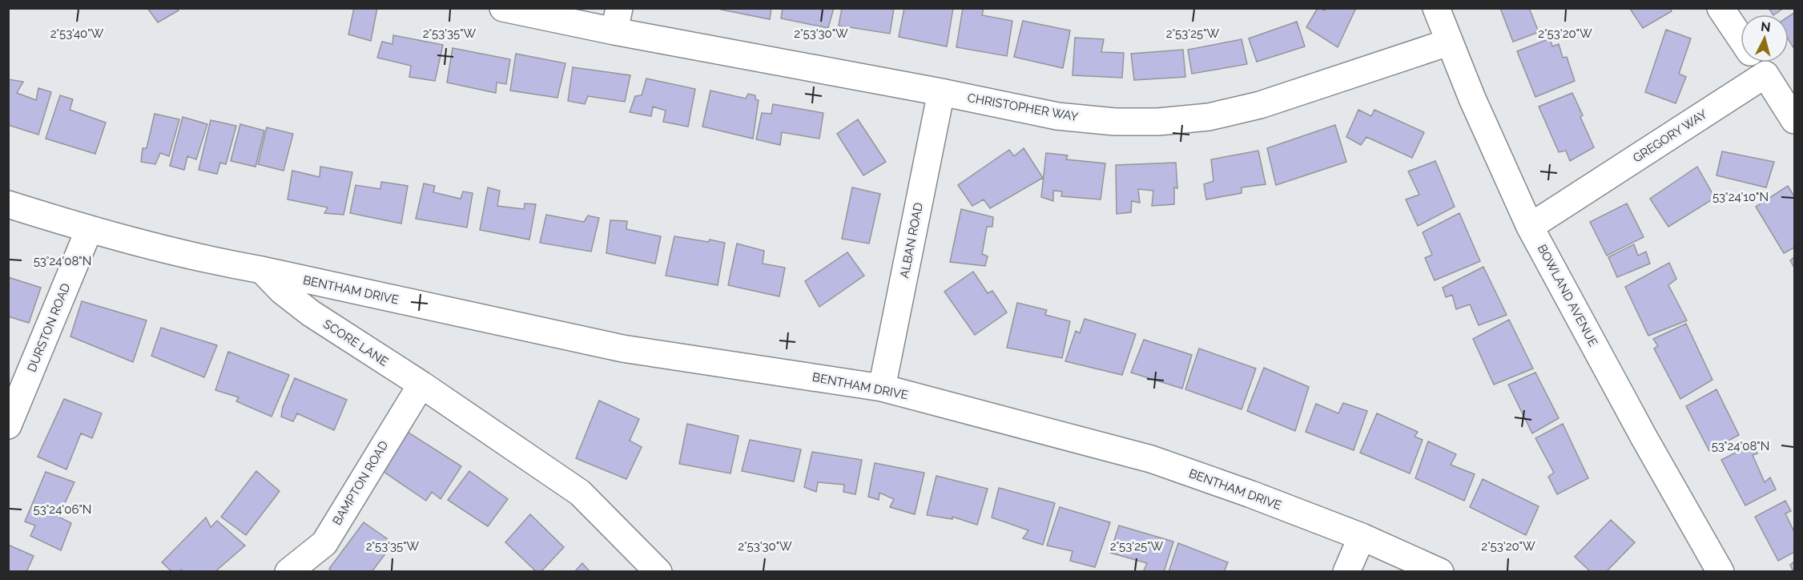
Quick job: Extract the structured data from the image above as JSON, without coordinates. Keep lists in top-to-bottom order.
{
  "streets": {
    "street": [
      "CHRISTOPHER WAY",
      "GREGORY WAY",
      "ALBAN ROAD",
      "BENTHAM DRIVE",
      "BOWLAND AVENUE",
      "DURSTON ROAD",
      "SCORE LANE",
      "BAMPTON ROAD"
    ]
  },
  "crossings": [
    ["CHRISTOPHER WAY", "ALBAN ROAD"],
    ["CHRISTOPHER WAY", "BOWLAND AVENUE"],
    ["GREGORY WAY", "BOWLAND AVENUE"],
    ["ALBAN ROAD", "BENTHAM DRIVE"],
    ["BENTHAM DRIVE", "SCORE LANE"],
    ["SCORE LANE", "BAMPTON ROAD"]
  ],
  "north": "top",
  "coordinates": [
    "2°53'40\"W",
    "2°53'35\"W",
    "2°53'30\"W",
    "2°53'25\"W",
    "2°53'20\"W",
    "53°24'10\"N",
    "53°24'08\"N",
    "53°24'06\"N"
  ]
}
